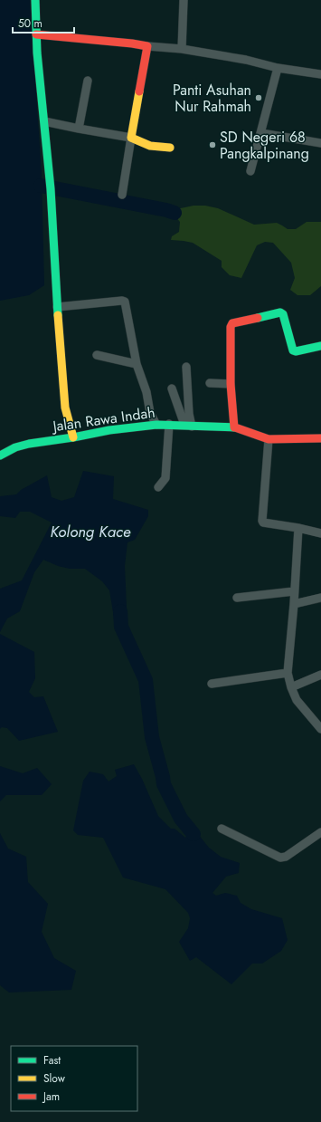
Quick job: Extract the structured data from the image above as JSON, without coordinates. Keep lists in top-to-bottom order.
{
  "streets": {
    "street": ["Jalan Rawa Indah"]
  },
  "water": ["Kolong Kace"],
  "places": ["Panti Asuhan Nur Rahmah", "SD Negeri 68 Pangkalpinang"],
  "legend": ["Fast", "Slow", "Jam"],
  "scale_bar": "50 m"
}
